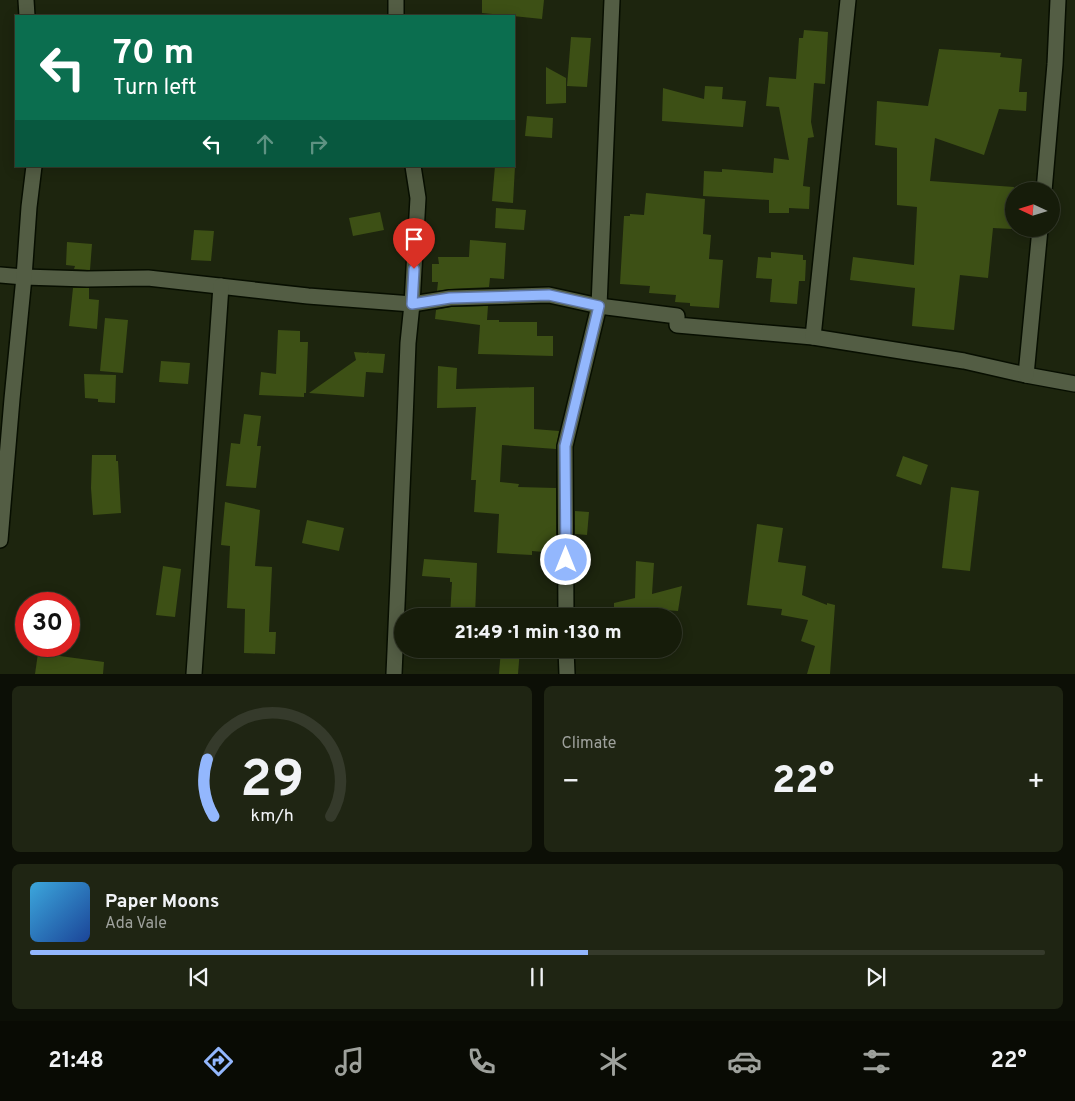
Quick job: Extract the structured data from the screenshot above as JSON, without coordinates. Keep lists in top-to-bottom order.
{
  "north": "left",
  "page": {
    "turn": ["70 m", "Turn left"],
    "limit": "30",
    "trip": "21:49 · 1 min · 130 m",
    "tile": "Climate",
    "heat": ["−", "22°", "+"],
    "song": ["Paper Moons", "Ada Vale"],
    "tabs": ["21:48", "22°"],
    "gauge": ["29", "km/h"]
  }
}
